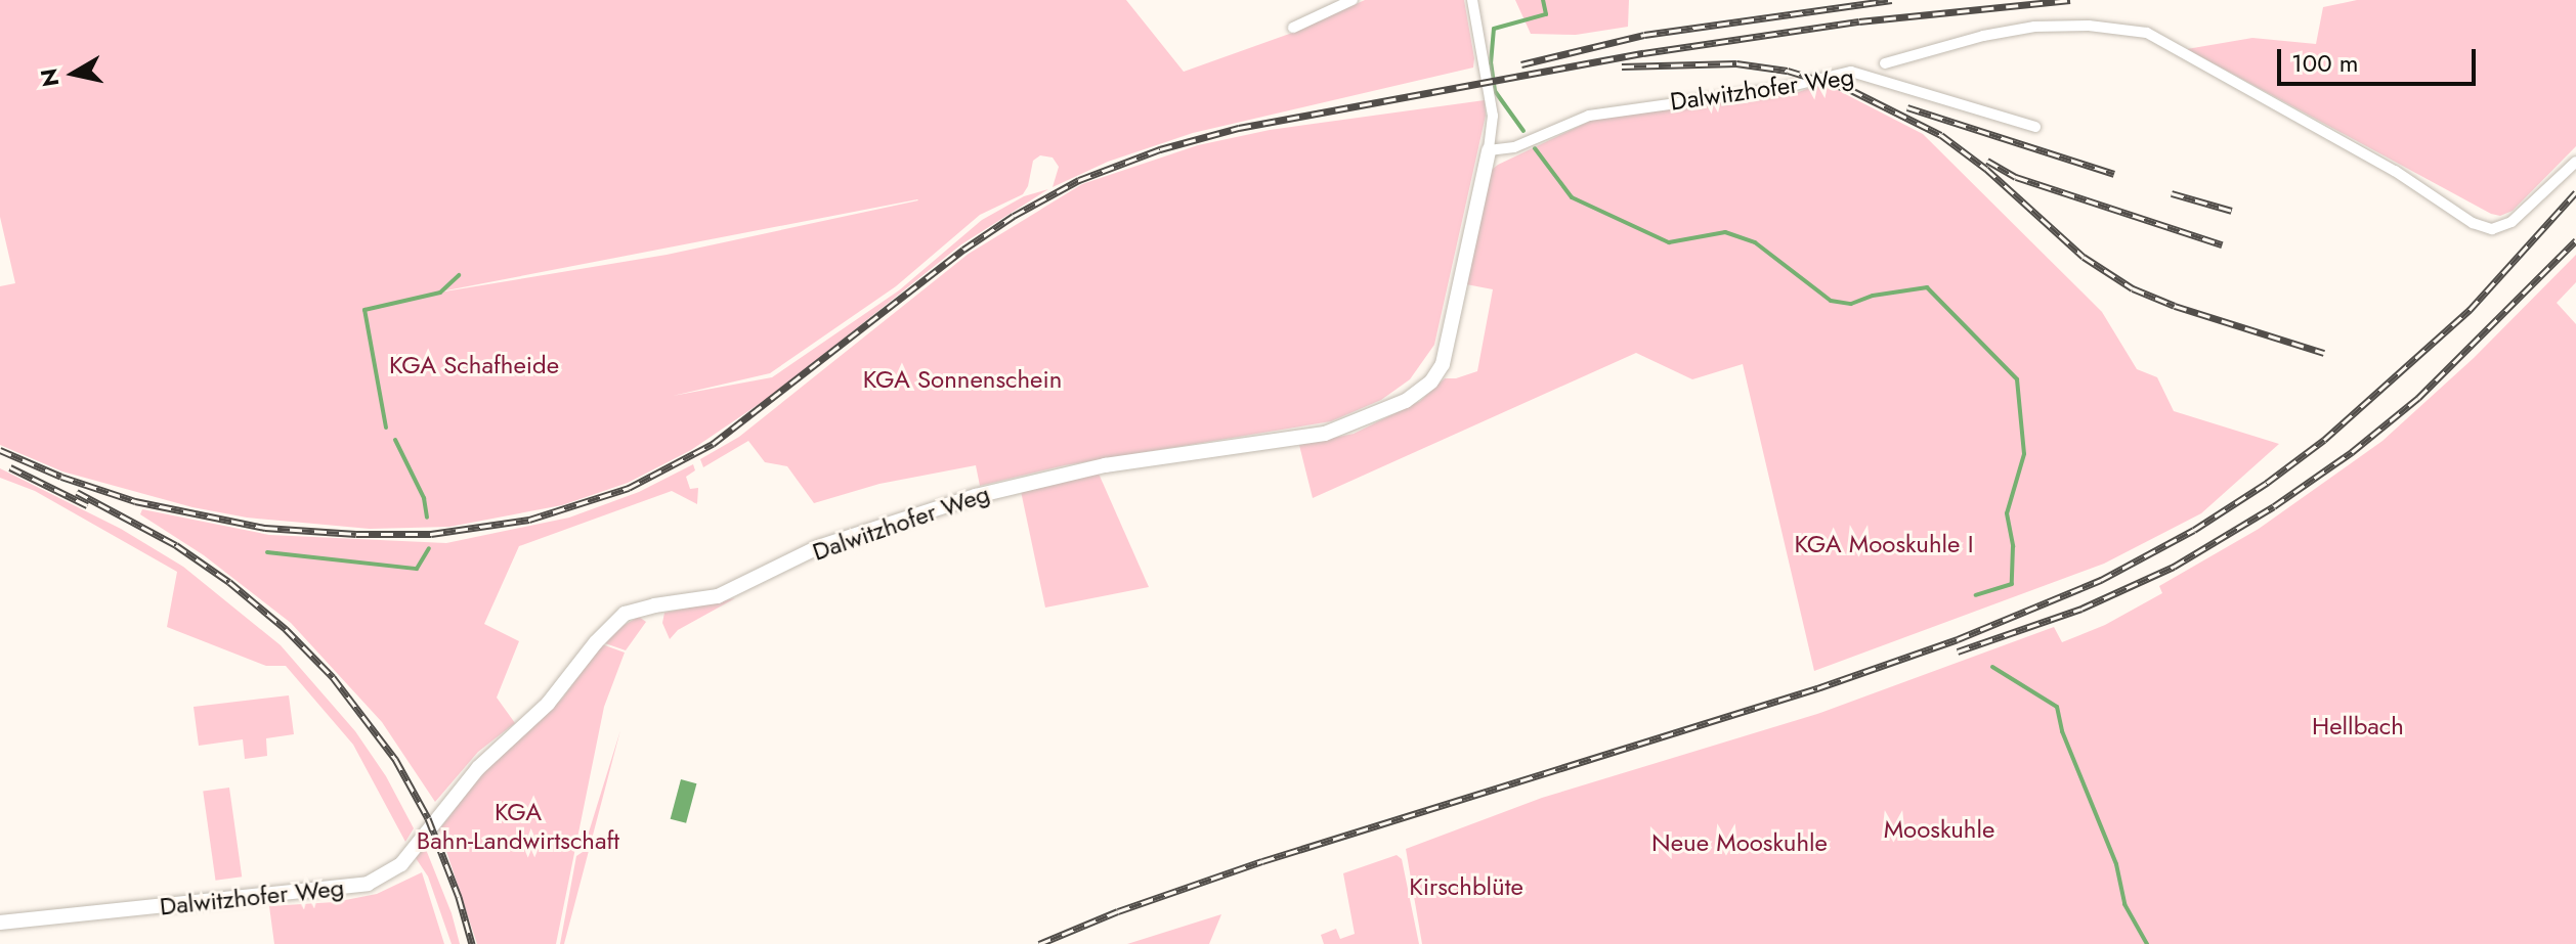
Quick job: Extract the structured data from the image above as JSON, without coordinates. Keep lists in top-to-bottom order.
{
  "streets": {
    "street": ["Dalwitzhofer Weg"]
  },
  "parks": [
    "KGA Schafheide",
    "KGA Sonnenschein",
    "KGA Mooskuhle I",
    "Hellbach",
    "KGA Bahn-Landwirtschaft",
    "Mooskuhle",
    "Neue Mooskuhle",
    "Kirschblüte"
  ],
  "scale_bar": "100 m",
  "north": "left"
}
